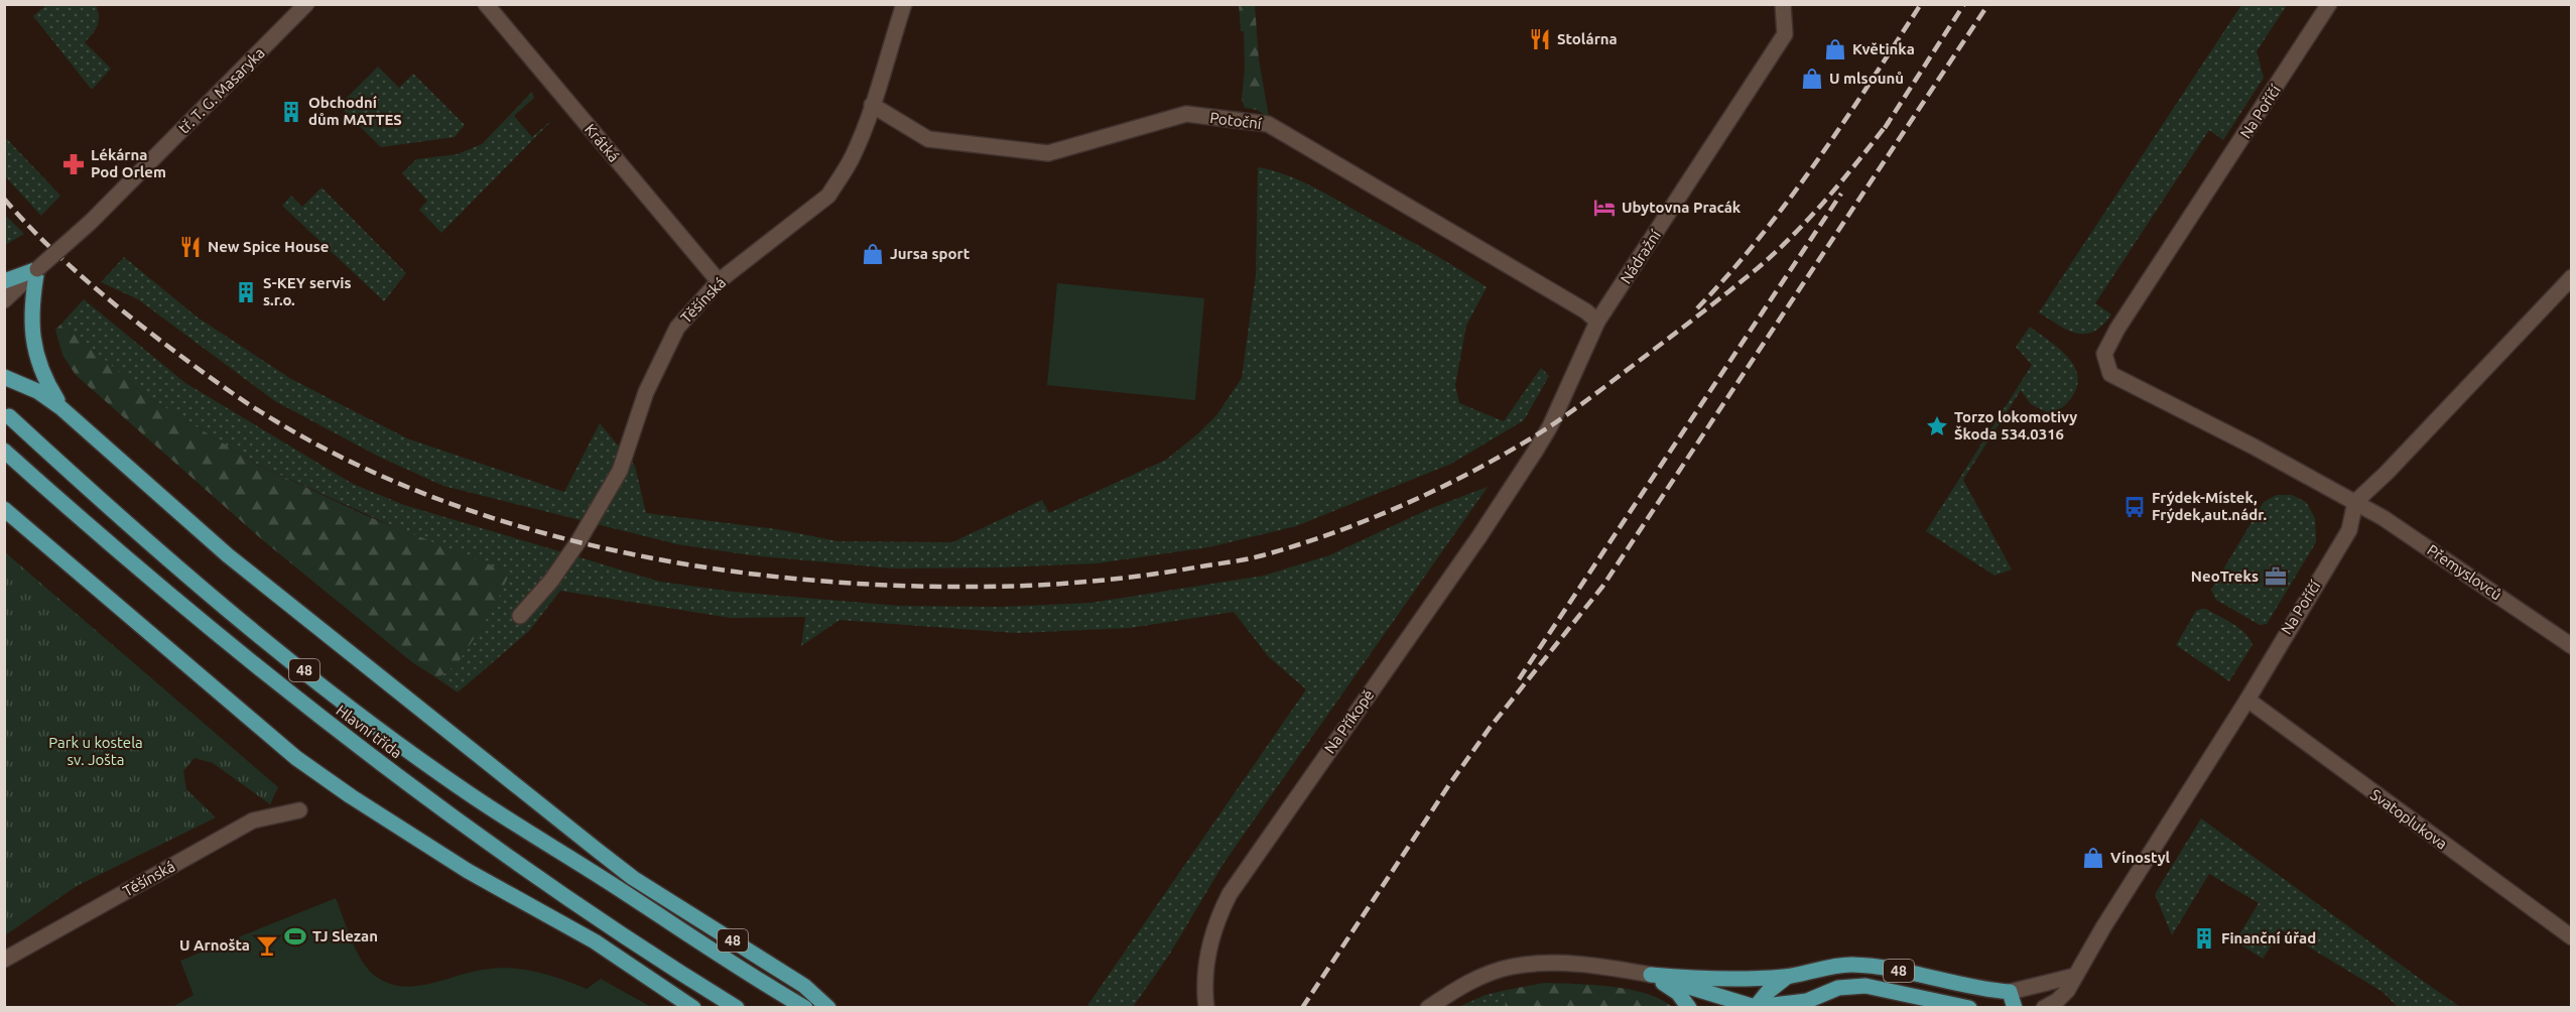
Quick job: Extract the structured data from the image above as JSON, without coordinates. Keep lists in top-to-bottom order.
{
  "streets": {
    "main road": ["48", "Hlavní třída"],
    "street": [
      "tř. T. G. Masaryka",
      "Na Poříčí",
      "Potoční",
      "Krátká",
      "Nádražní",
      "Těšínská",
      "Přemyslovců",
      "Na Příkopě",
      "Svatoplukova"
    ]
  },
  "crossings": [
    ["tř. T. G. Masaryka", "48"],
    ["Na Poříčí", "Přemyslovců"],
    ["Na Poříčí", "Svatoplukova"],
    ["Potoční", "Nádražní"],
    ["Potoční", "Těšínská"],
    ["Krátká", "Těšínská"],
    ["Nádražní", "Na Příkopě"]
  ],
  "parks": ["Park u kostela sv. Jošta"],
  "places": {
    "restaurant": ["Stolárna", "New Spice House"],
    "shop": [
      "Květinka",
      "U mlsounů",
      "Jursa sport",
      "Vínostyl"
    ],
    "building": ["Obchodní dům MATTES", "S-KEY servis s.r.o.", "Finanční úřad"],
    "pharmacy": ["Lékárna Pod Orlem"],
    "hotel": ["Ubytovna Pracák"],
    "place": ["Torzo lokomotivy Škoda 534.0316"],
    "bus stop": ["Frýdek-Místek, Frýdek,aut.nádr."],
    "office": ["NeoTreks"],
    "sports": ["TJ Slezan"],
    "bar": ["U Arnošta"]
  }
}
